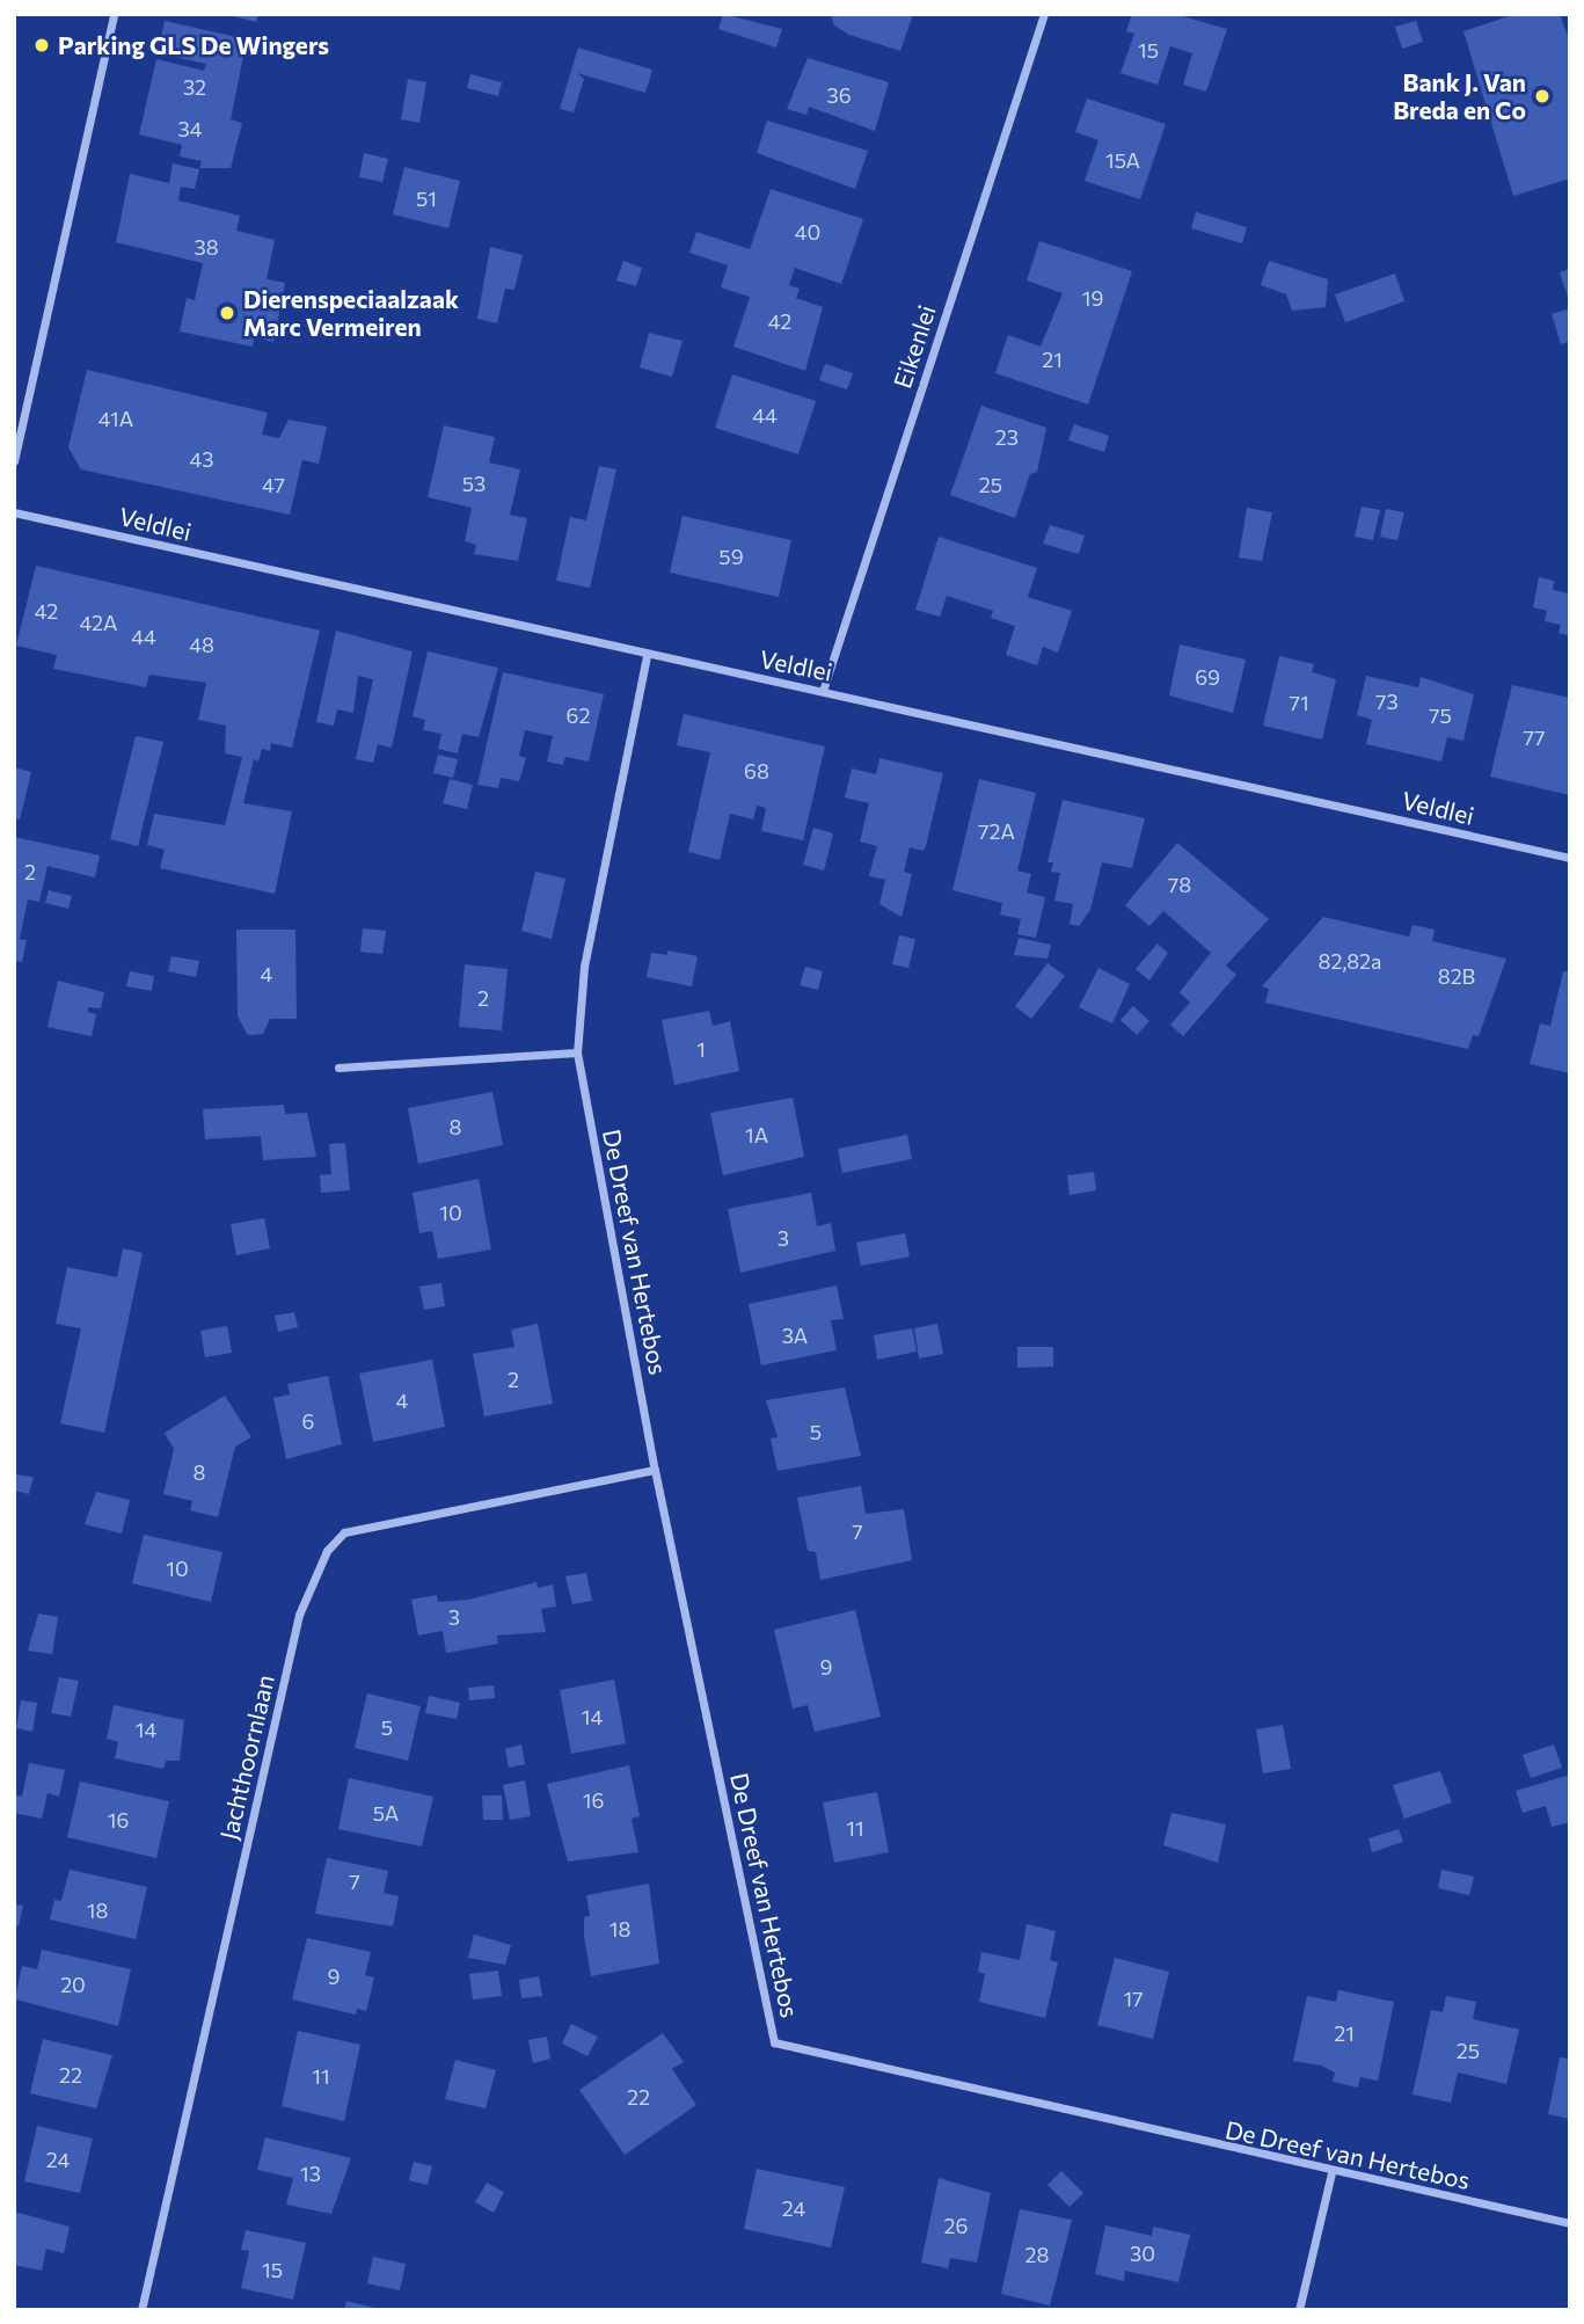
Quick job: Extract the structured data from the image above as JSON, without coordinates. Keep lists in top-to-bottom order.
{
  "streets": {
    "street": [
      "Eikenlei",
      "Veldlei",
      "De Dreef van Hertebos",
      "Jachthoornlaan"
    ]
  },
  "crossings": [
    ["Eikenlei", "Veldlei"],
    ["Veldlei", "De Dreef van Hertebos"],
    ["De Dreef van Hertebos", "Jachthoornlaan"]
  ],
  "places": ["Parking GLS De Wingers", "Bank J. Van Breda en Co", "Dierenspeciaalzaak Marc Vermeiren"],
  "house_numbers": [
    "15",
    "32",
    "36",
    "34",
    "15A",
    "51",
    "40",
    "38",
    "19",
    "42",
    "21",
    "44",
    "41A",
    "23",
    "43",
    "53",
    "47",
    "25",
    "59",
    "42",
    "42A",
    "44",
    "48",
    "69",
    "73",
    "71",
    "62",
    "75",
    "77",
    "68",
    "72A",
    "2",
    "78",
    "82,82a",
    "4",
    "82B",
    "2",
    "1",
    "8",
    "1A",
    "10",
    "3",
    "3A",
    "2",
    "4",
    "6",
    "5",
    "8",
    "7",
    "10",
    "3",
    "9",
    "14",
    "5",
    "14",
    "16",
    "5A",
    "16",
    "11",
    "7",
    "18",
    "18",
    "9",
    "20",
    "17",
    "21",
    "25",
    "22",
    "11",
    "22",
    "24",
    "13",
    "24",
    "26",
    "30",
    "28",
    "15"
  ]
}
